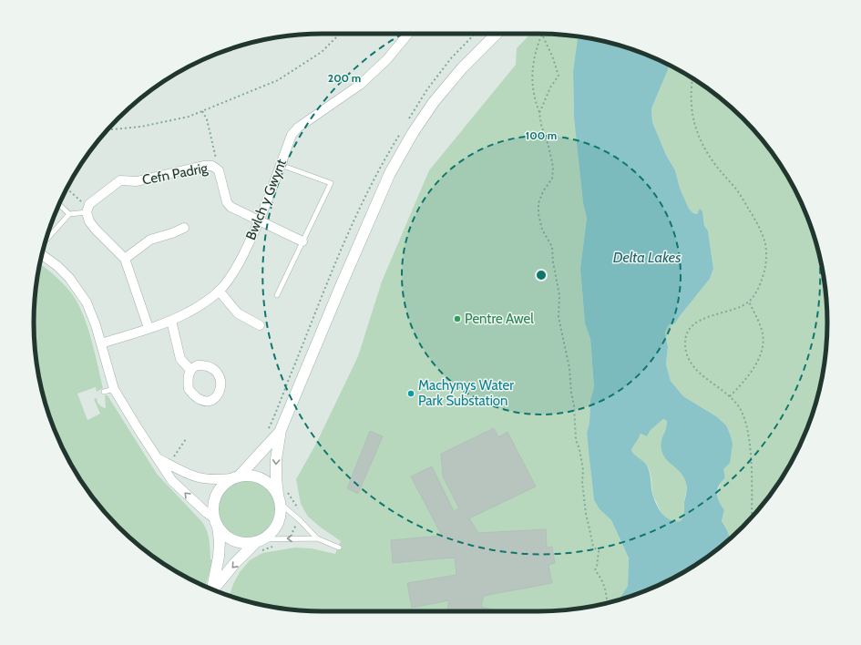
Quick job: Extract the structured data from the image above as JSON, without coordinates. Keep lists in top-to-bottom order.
{
  "streets": {
    "street": ["Cefn Padrig", "Bwlch y Gwynt"]
  },
  "crossings": [
    ["Cefn Padrig", "Bwlch y Gwynt"]
  ],
  "water": ["Delta Lakes"],
  "places": ["Pentre Awel", "Machynys Water Park Substation"],
  "rings": ["200 m", "100 m"]
}
